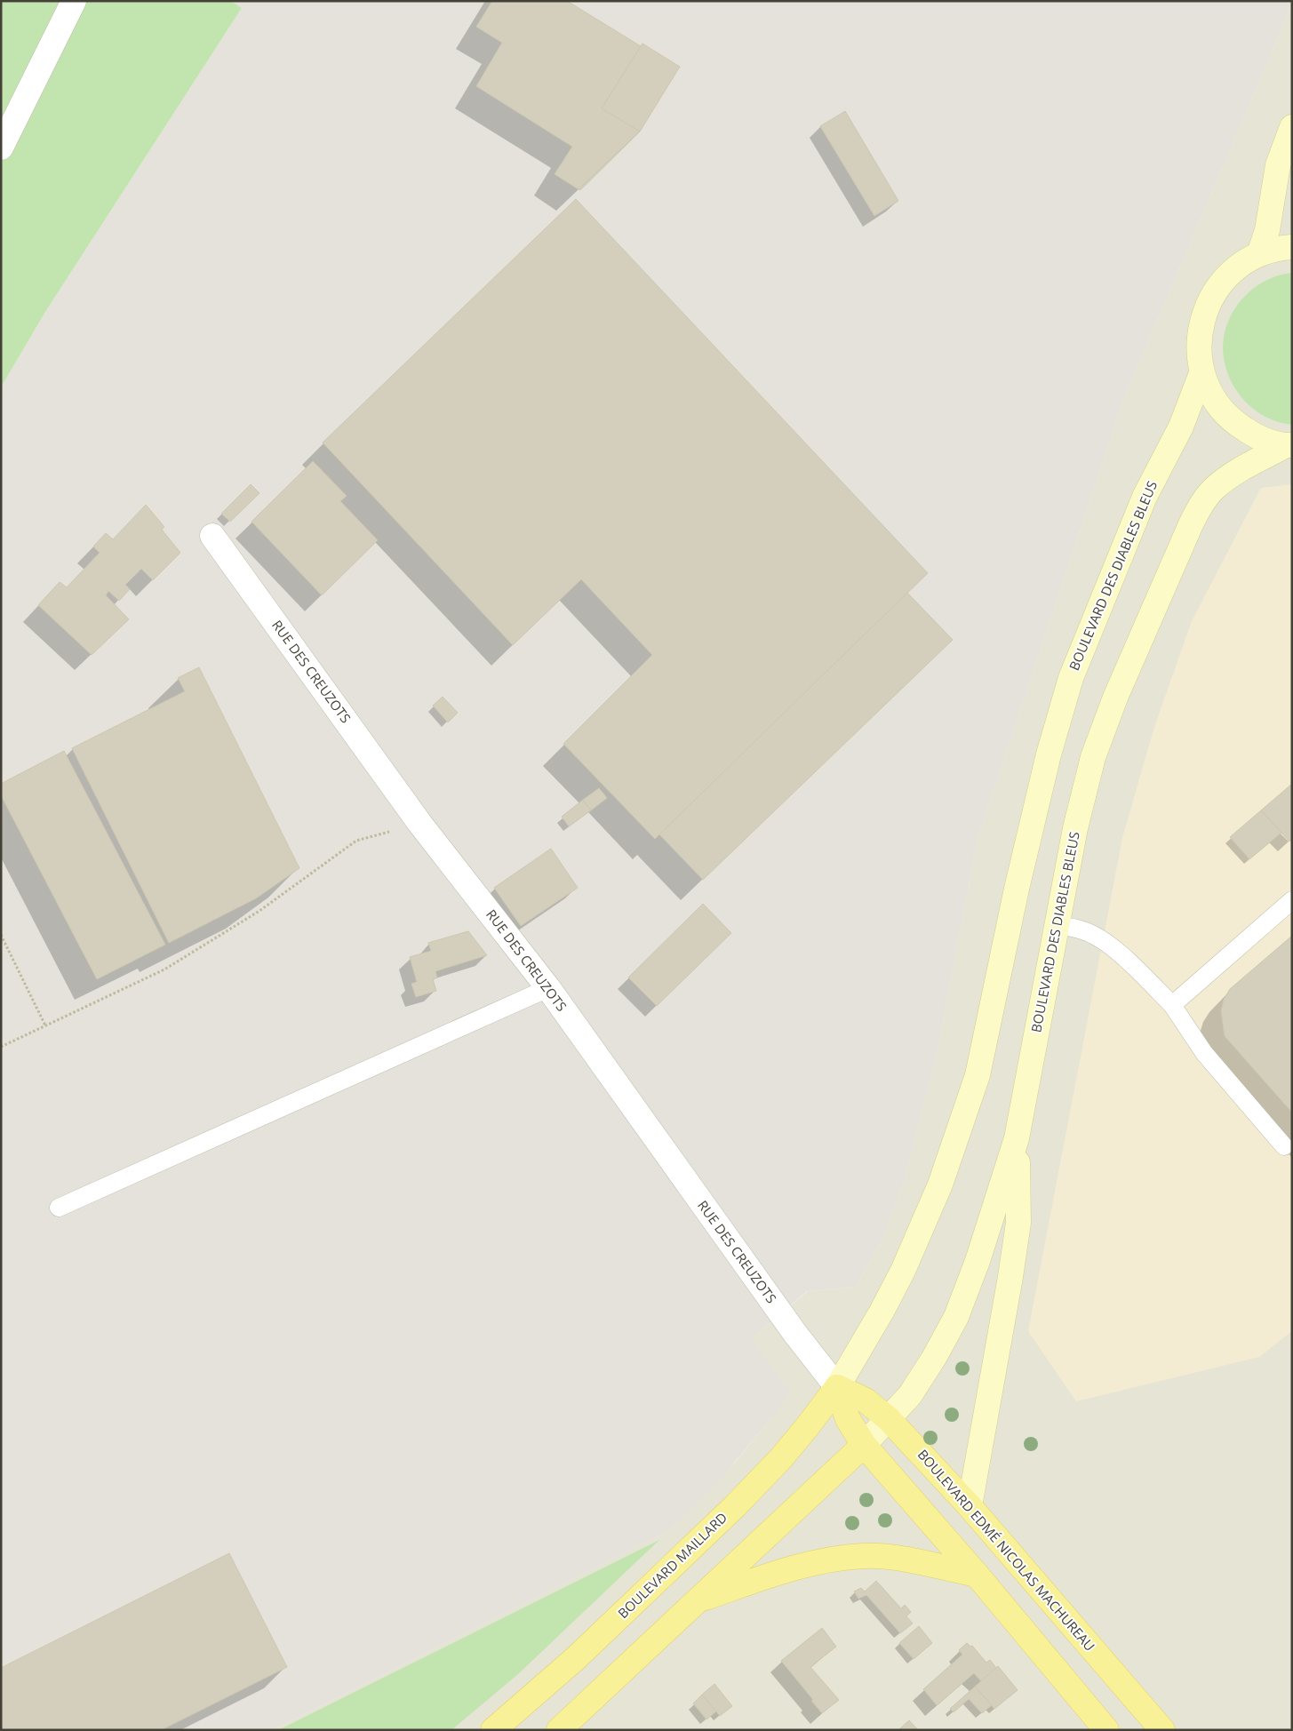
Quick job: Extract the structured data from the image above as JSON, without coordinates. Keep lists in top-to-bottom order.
{
  "streets": {
    "main road": ["BOULEVARD DES DIABLES BLEUS", "BOULEVARD EDMÉ NICOLAS MACHUREAU", "BOULEVARD MAILLARD"],
    "street": ["RUE DES CREUZOTS"]
  },
  "crossings": [
    ["BOULEVARD DES DIABLES BLEUS", "RUE DES CREUZOTS"],
    ["BOULEVARD DES DIABLES BLEUS", "BOULEVARD EDMÉ NICOLAS MACHUREAU"],
    ["BOULEVARD DES DIABLES BLEUS", "BOULEVARD MAILLARD"],
    ["RUE DES CREUZOTS", "BOULEVARD EDMÉ NICOLAS MACHUREAU"],
    ["RUE DES CREUZOTS", "BOULEVARD MAILLARD"],
    ["BOULEVARD EDMÉ NICOLAS MACHUREAU", "BOULEVARD MAILLARD"]
  ]
}
